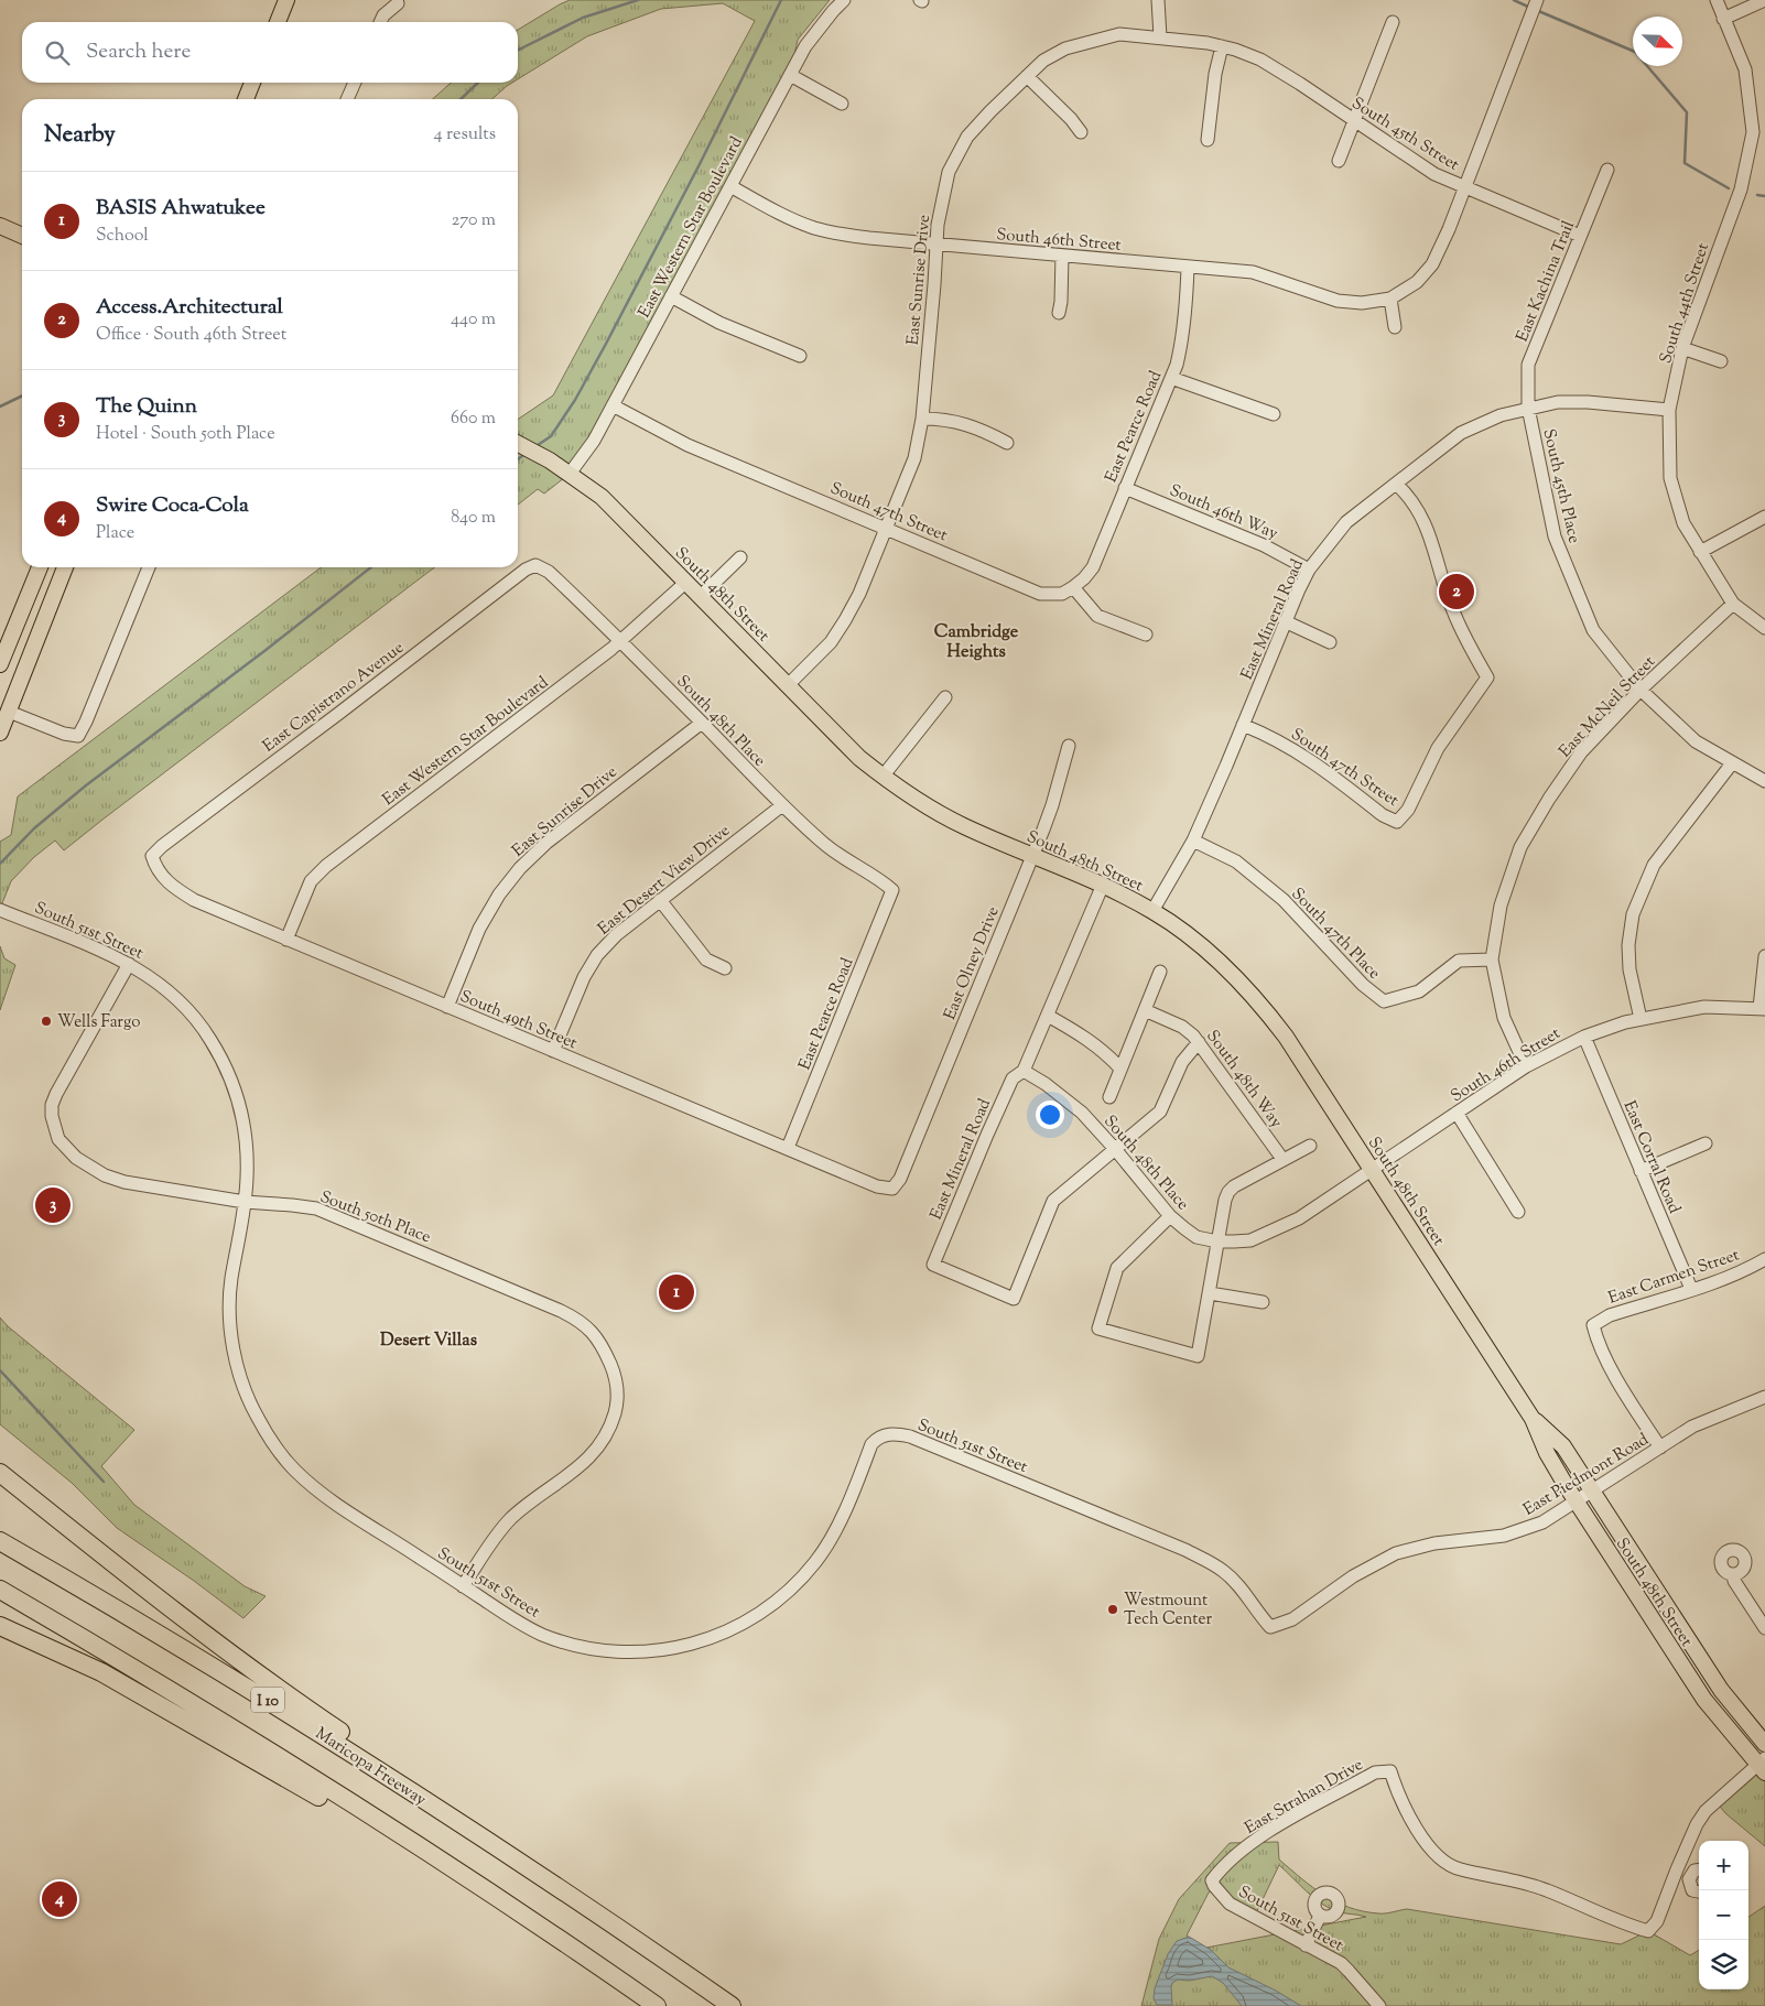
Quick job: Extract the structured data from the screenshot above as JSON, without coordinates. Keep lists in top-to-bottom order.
{
  "streets": {
    "highway": ["I 10", "Maricopa Freeway"],
    "main road": ["South 48th Street"],
    "street": [
      "South 45th Street",
      "East Western Star Boulevard",
      "South 46th Street",
      "East Sunrise Drive",
      "East Kachina Trail",
      "South 44th Street",
      "East Pearce Road",
      "South 45th Place",
      "South 47th Street",
      "South 46th Way",
      "East Mineral Road",
      "East Capistrano Avenue",
      "East McNeil Street",
      "South 48th Place",
      "East Desert View Drive",
      "South 51st Street",
      "South 47th Place",
      "East Olney Drive",
      "South 49th Street",
      "South 48th Way",
      "East Corral Road",
      "South 50th Place",
      "East Carmen Street",
      "East Piedmont Road",
      "East Strahan Drive"
    ]
  },
  "crossings": [
    ["South 45th Street", "East Sunrise Drive"],
    ["South 45th Street", "East Kachina Trail"],
    ["East Western Star Boulevard", "South 46th Street"],
    ["East Western Star Boulevard", "South 47th Street"],
    ["East Western Star Boulevard", "South 48th Street"],
    ["East Western Star Boulevard", "South 48th Place"],
    ["East Western Star Boulevard", "South 49th Street"],
    ["South 46th Street", "East Sunrise Drive"],
    ["South 46th Street", "East Pearce Road"],
    ["South 46th Street", "South 48th Street"],
    ["South 46th Street", "East McNeil Street"],
    ["South 46th Street", "South 48th Place"],
    ["South 46th Street", "East Corral Road"],
    ["East Sunrise Drive", "South 47th Street"],
    ["East Sunrise Drive", "South 48th Street"],
    ["East Sunrise Drive", "South 48th Place"],
    ["East Sunrise Drive", "South 49th Street"],
    ["East Kachina Trail", "South 45th Place"],
    ["East Kachina Trail", "East Mineral Road"],
    ["South 44th Street", "East Mineral Road"],
    ["South 44th Street", "East McNeil Street"],
    ["East Pearce Road", "South 47th Street"],
    ["East Pearce Road", "South 46th Way"],
    ["East Pearce Road", "South 48th Place"],
    ["East Pearce Road", "South 49th Street"],
    ["South 45th Place", "East Mineral Road"],
    ["South 45th Place", "East McNeil Street"],
    ["South 47th Street", "East Mineral Road"],
    ["South 46th Way", "East Mineral Road"],
    ["South 48th Street", "East Mineral Road"],
    ["South 48th Street", "South 48th Place"],
    ["South 48th Street", "East Olney Drive"],
    ["South 48th Street", "East Piedmont Road"],
    ["East Mineral Road", "South 48th Place"],
    ["East Mineral Road", "South 47th Place"],
    ["East Capistrano Avenue", "South 48th Place"],
    ["East Capistrano Avenue", "South 49th Street"],
    ["East McNeil Street", "South 47th Place"],
    ["South 48th Place", "East Desert View Drive"],
    ["East Desert View Drive", "South 49th Street"],
    ["South 51st Street", "South 50th Place"],
    ["South 51st Street", "East Piedmont Road"],
    ["South 51st Street", "East Strahan Drive"],
    ["East Olney Drive", "South 49th Street"],
    ["East Corral Road", "East Carmen Street"],
    ["East Carmen Street", "East Piedmont Road"]
  ],
  "districts": ["Cambridge Heights", "Desert Villas"],
  "places": ["Wells Fargo", "Westmount Tech Center"],
  "north": "bottom right",
  "page": {
    "search": "Search here",
    "heading": ["Nearby", "4 results"],
    "list": [
      {
        "mark": "1",
        "name": "BASIS Ahwatukee",
        "note": "School",
        "value": "270 m"
      },
      {
        "mark": "2",
        "name": "Access.Architectural",
        "note": "Office · South 46th Street",
        "value": "440 m"
      },
      {
        "mark": "3",
        "name": "The Quinn",
        "note": "Hotel · South 50th Place",
        "value": "660 m"
      },
      {
        "mark": "4",
        "name": "Swire Coca-Cola",
        "note": "Place",
        "value": "840 m"
      }
    ],
    "pins": [
      "2",
      "3",
      "1",
      "4"
    ],
    "map_buttons": ["+", "−"]
  }
}
